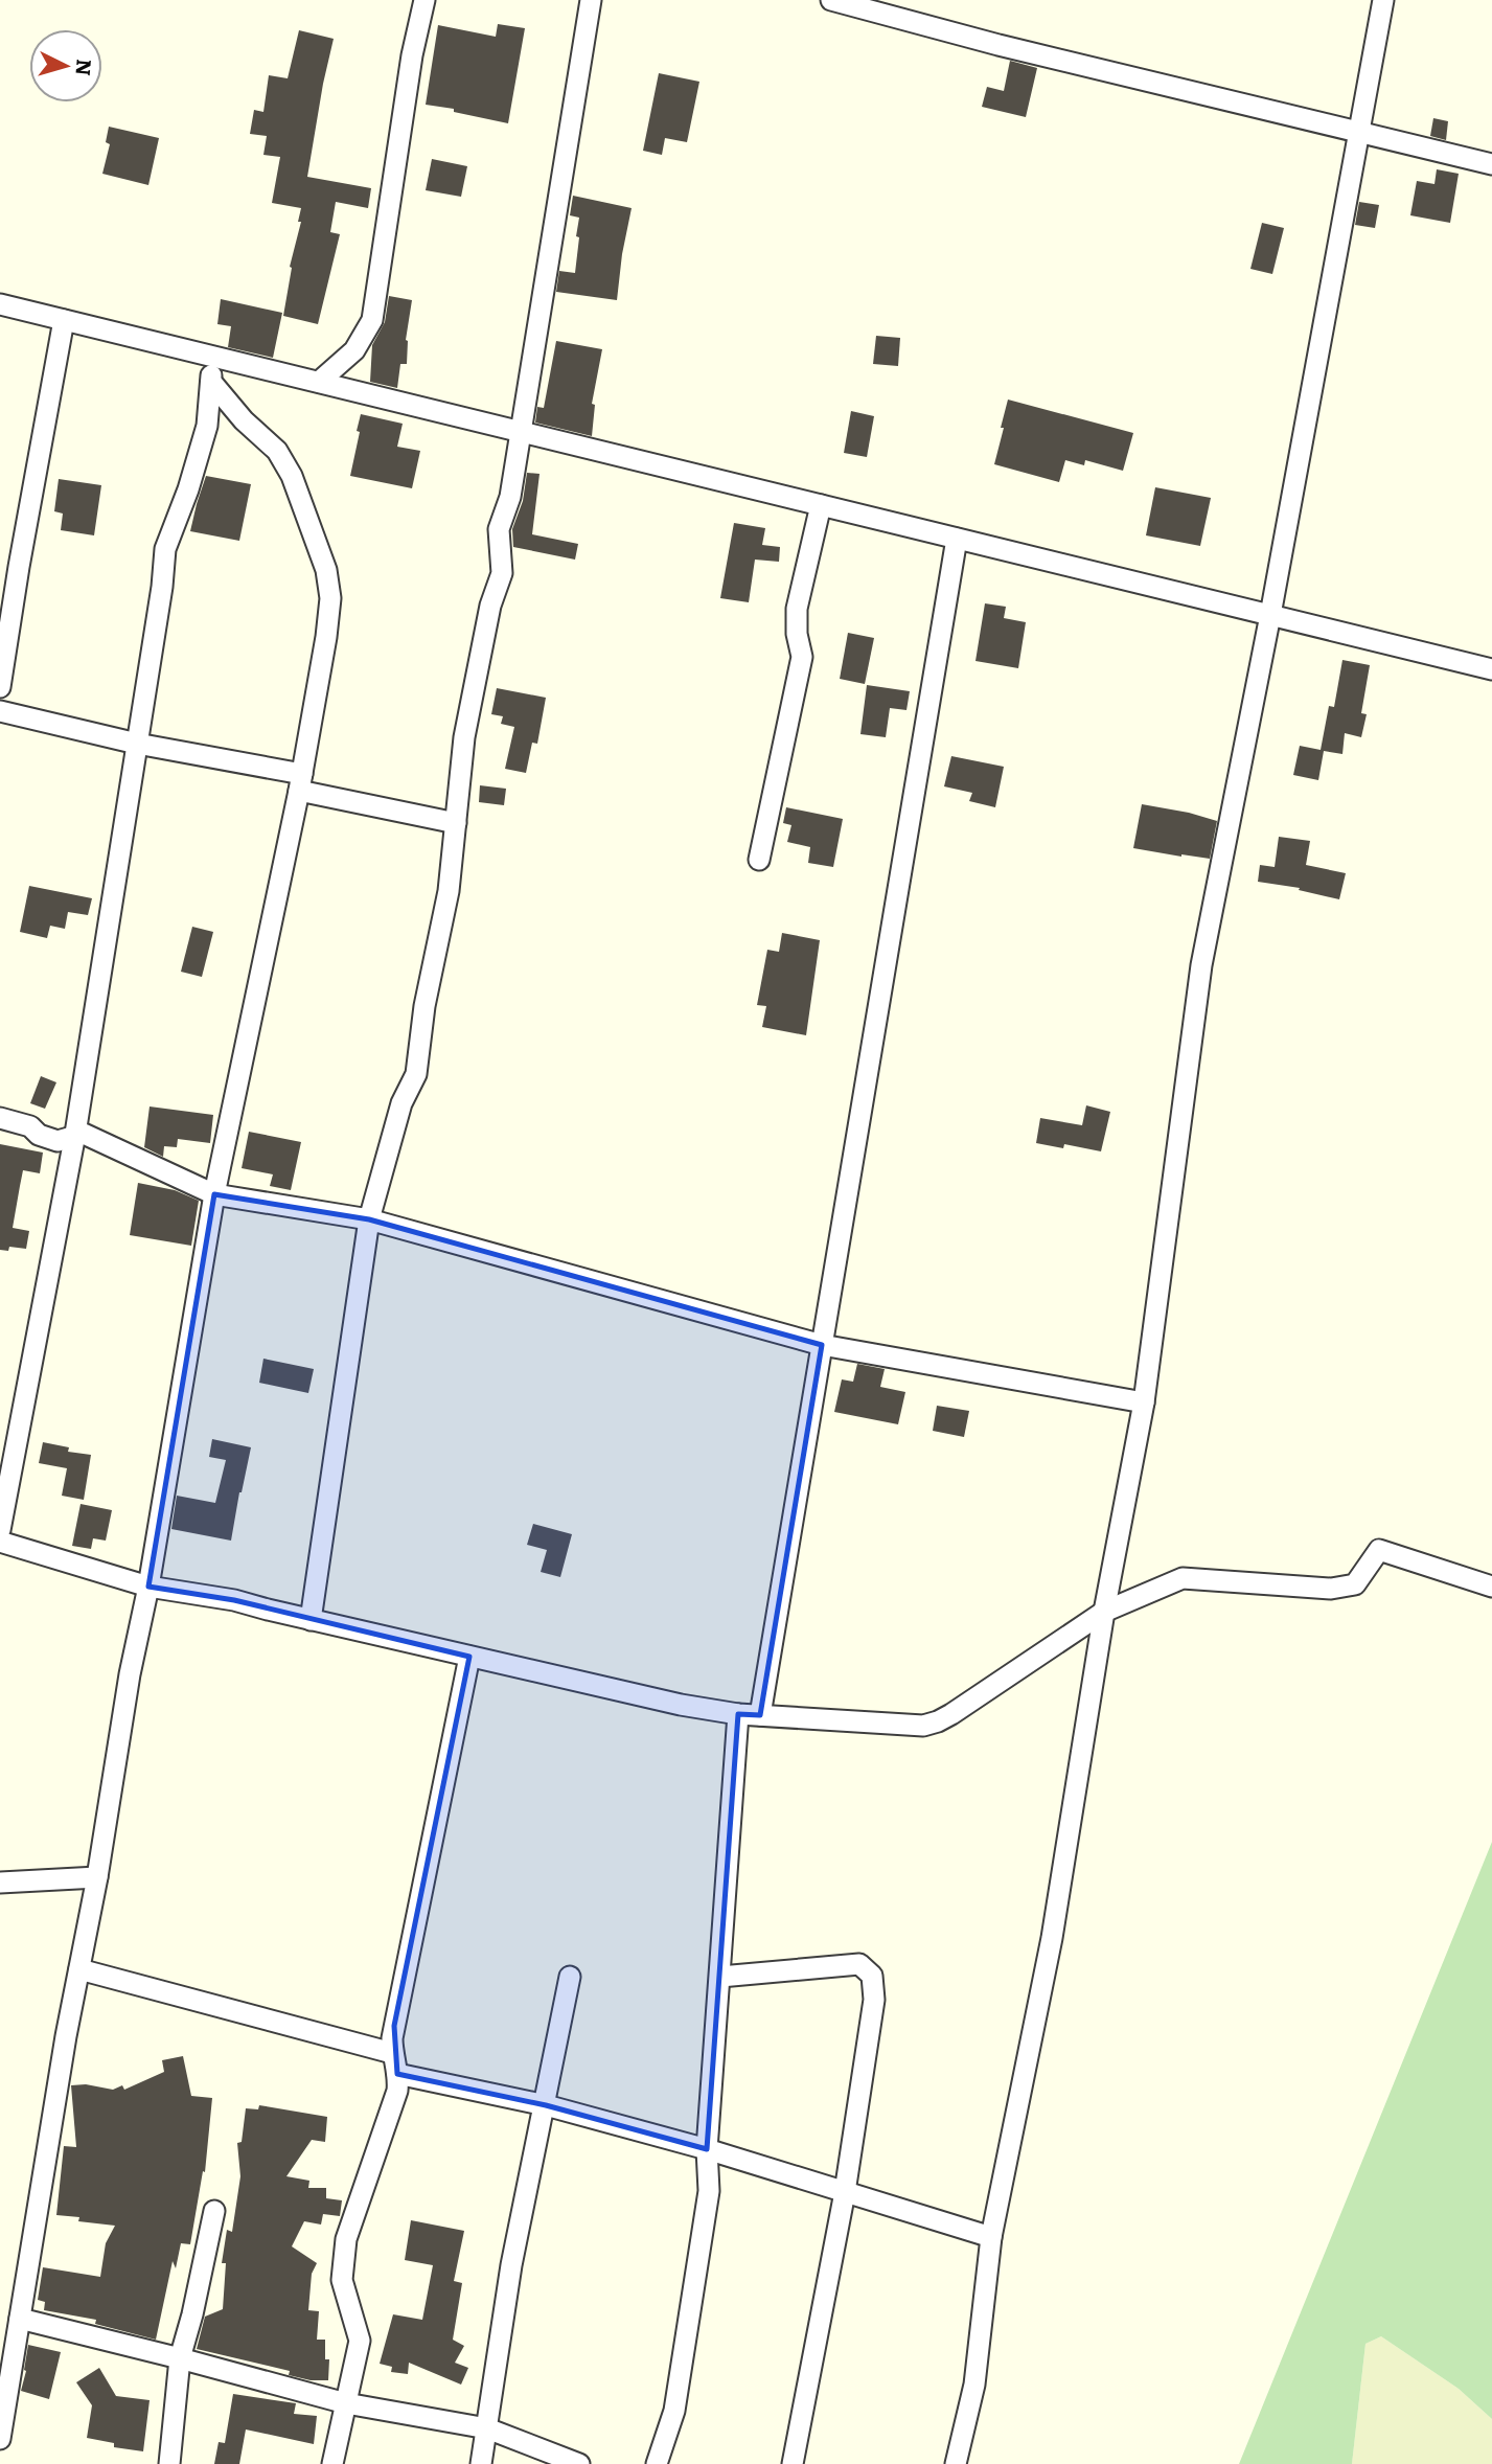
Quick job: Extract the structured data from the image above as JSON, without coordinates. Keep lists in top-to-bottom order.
{
  "north": "right"
}
